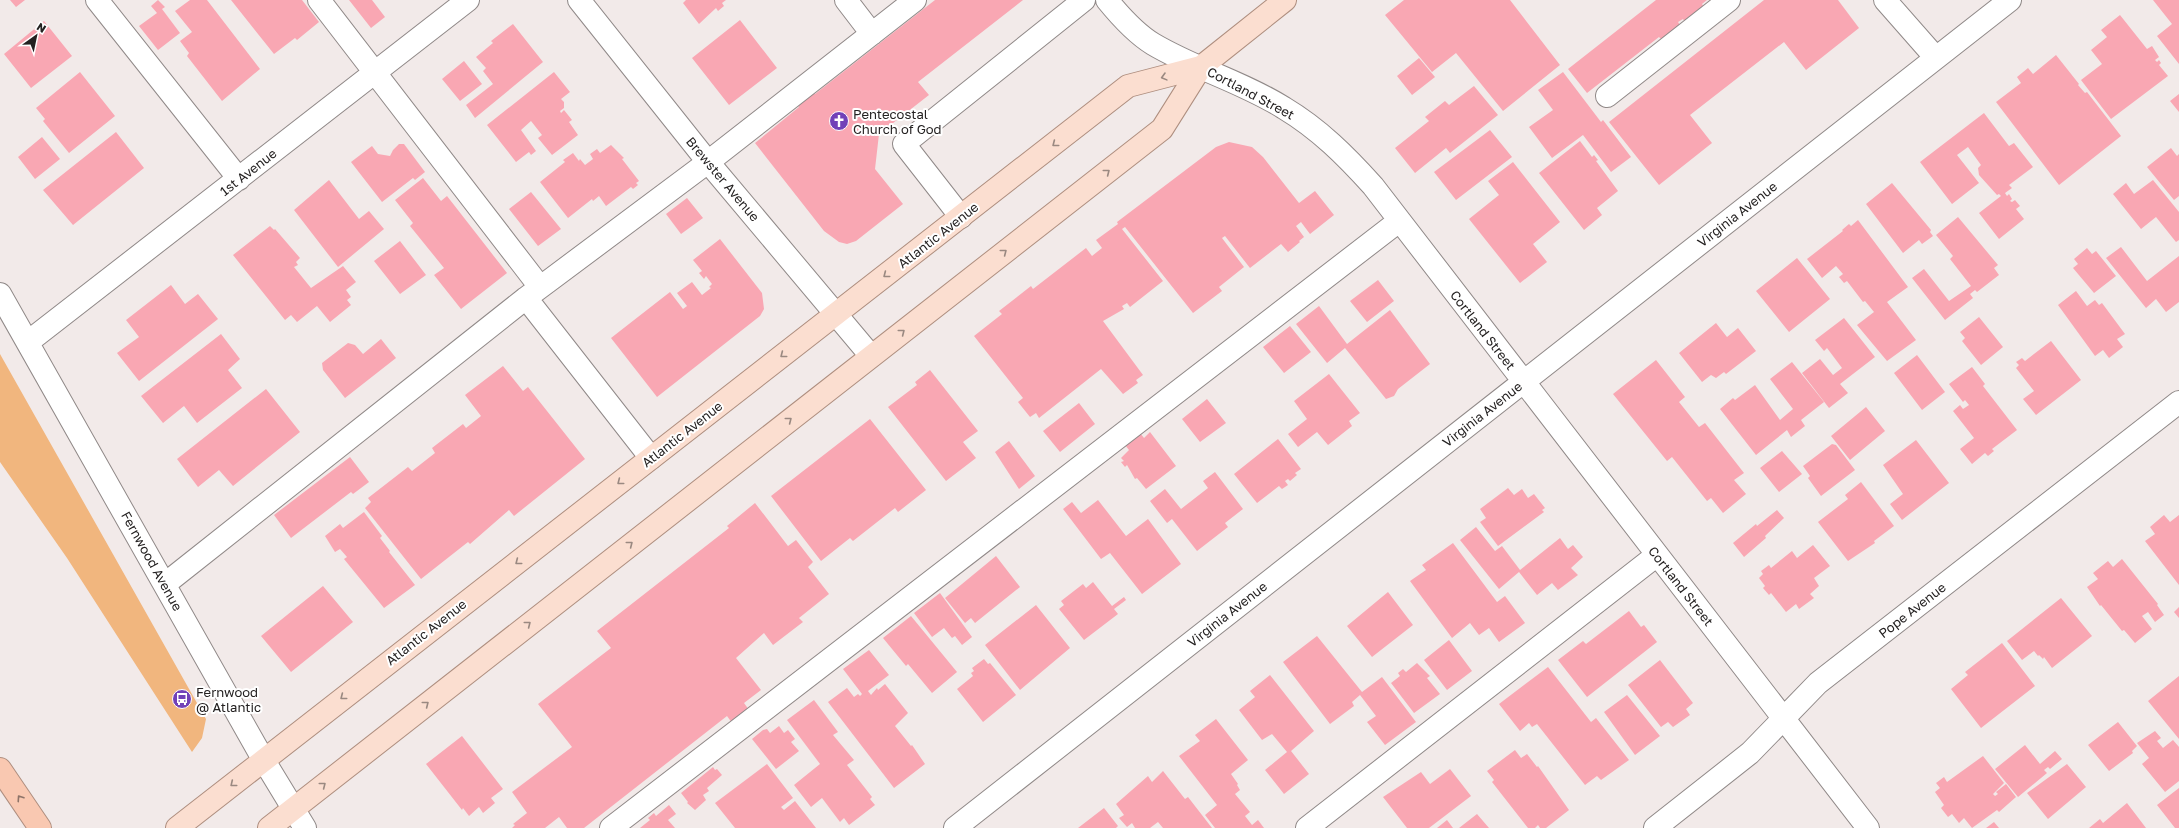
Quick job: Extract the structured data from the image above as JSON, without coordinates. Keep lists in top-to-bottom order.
{
  "streets": {
    "main road": ["Atlantic Avenue"],
    "street": [
      "Cortland Street",
      "1st Avenue",
      "Brewster Avenue",
      "Virginia Avenue",
      "Fernwood Avenue",
      "Pope Avenue"
    ]
  },
  "crossings": [
    ["Cortland Street", "Virginia Avenue"],
    ["Cortland Street", "Atlantic Avenue"],
    ["Cortland Street", "Pope Avenue"],
    ["1st Avenue", "Fernwood Avenue"],
    ["Brewster Avenue", "Atlantic Avenue"],
    ["Atlantic Avenue", "Fernwood Avenue"]
  ],
  "places": {
    "church": ["Pentecostal Church of God"],
    "bus stop": ["Fernwood @ Atlantic"]
  },
  "north": "top right"
}
